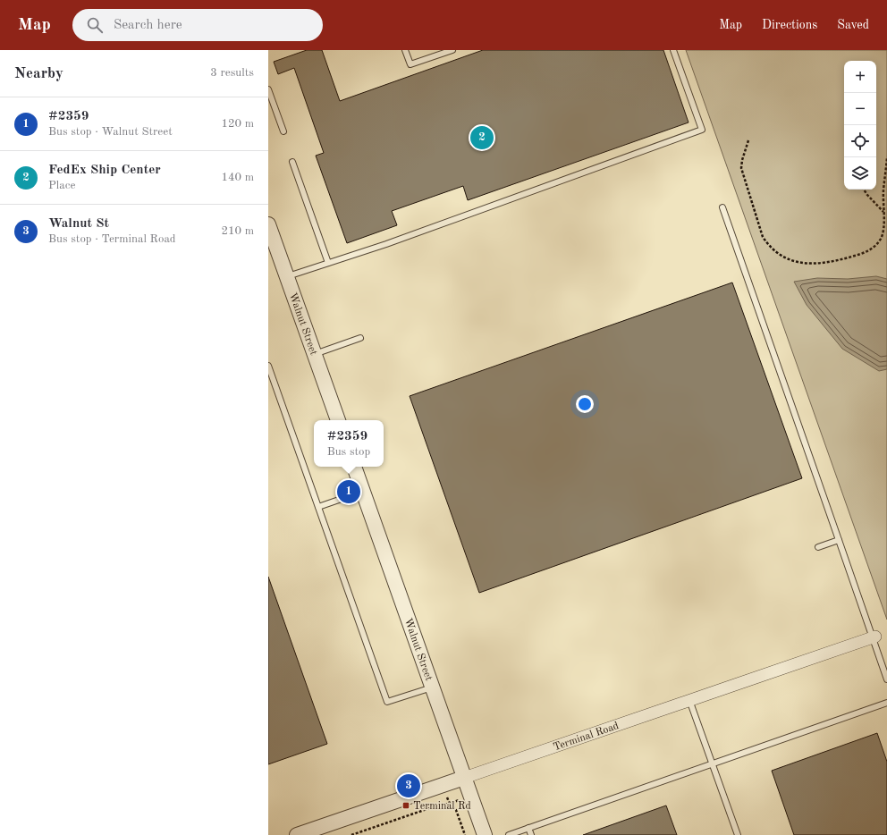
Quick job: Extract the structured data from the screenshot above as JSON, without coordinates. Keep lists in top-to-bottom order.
{
  "streets": {
    "street": ["Walnut Street", "Terminal Road"]
  },
  "crossings": [
    ["Walnut Street", "Terminal Road"]
  ],
  "places": {
    "transit": ["Terminal Rd"]
  },
  "page": {
    "header": "Map",
    "search": "Search here",
    "nav": ["Map", "Directions", "Saved"],
    "heading": ["Nearby", "3 results"],
    "map_buttons": ["+", "−"],
    "list": [
      {
        "mark": "1",
        "name": "#2359",
        "note": "Bus stop · Walnut Street",
        "value": "120 m"
      },
      {
        "mark": "2",
        "name": "FedEx Ship Center",
        "note": "Place",
        "value": "140 m"
      },
      {
        "mark": "3",
        "name": "Walnut St",
        "note": "Bus stop · Terminal Road",
        "value": "210 m"
      }
    ],
    "pins": ["2", "1", "3"],
    "popup": ["#2359", "Bus stop"]
  }
}
